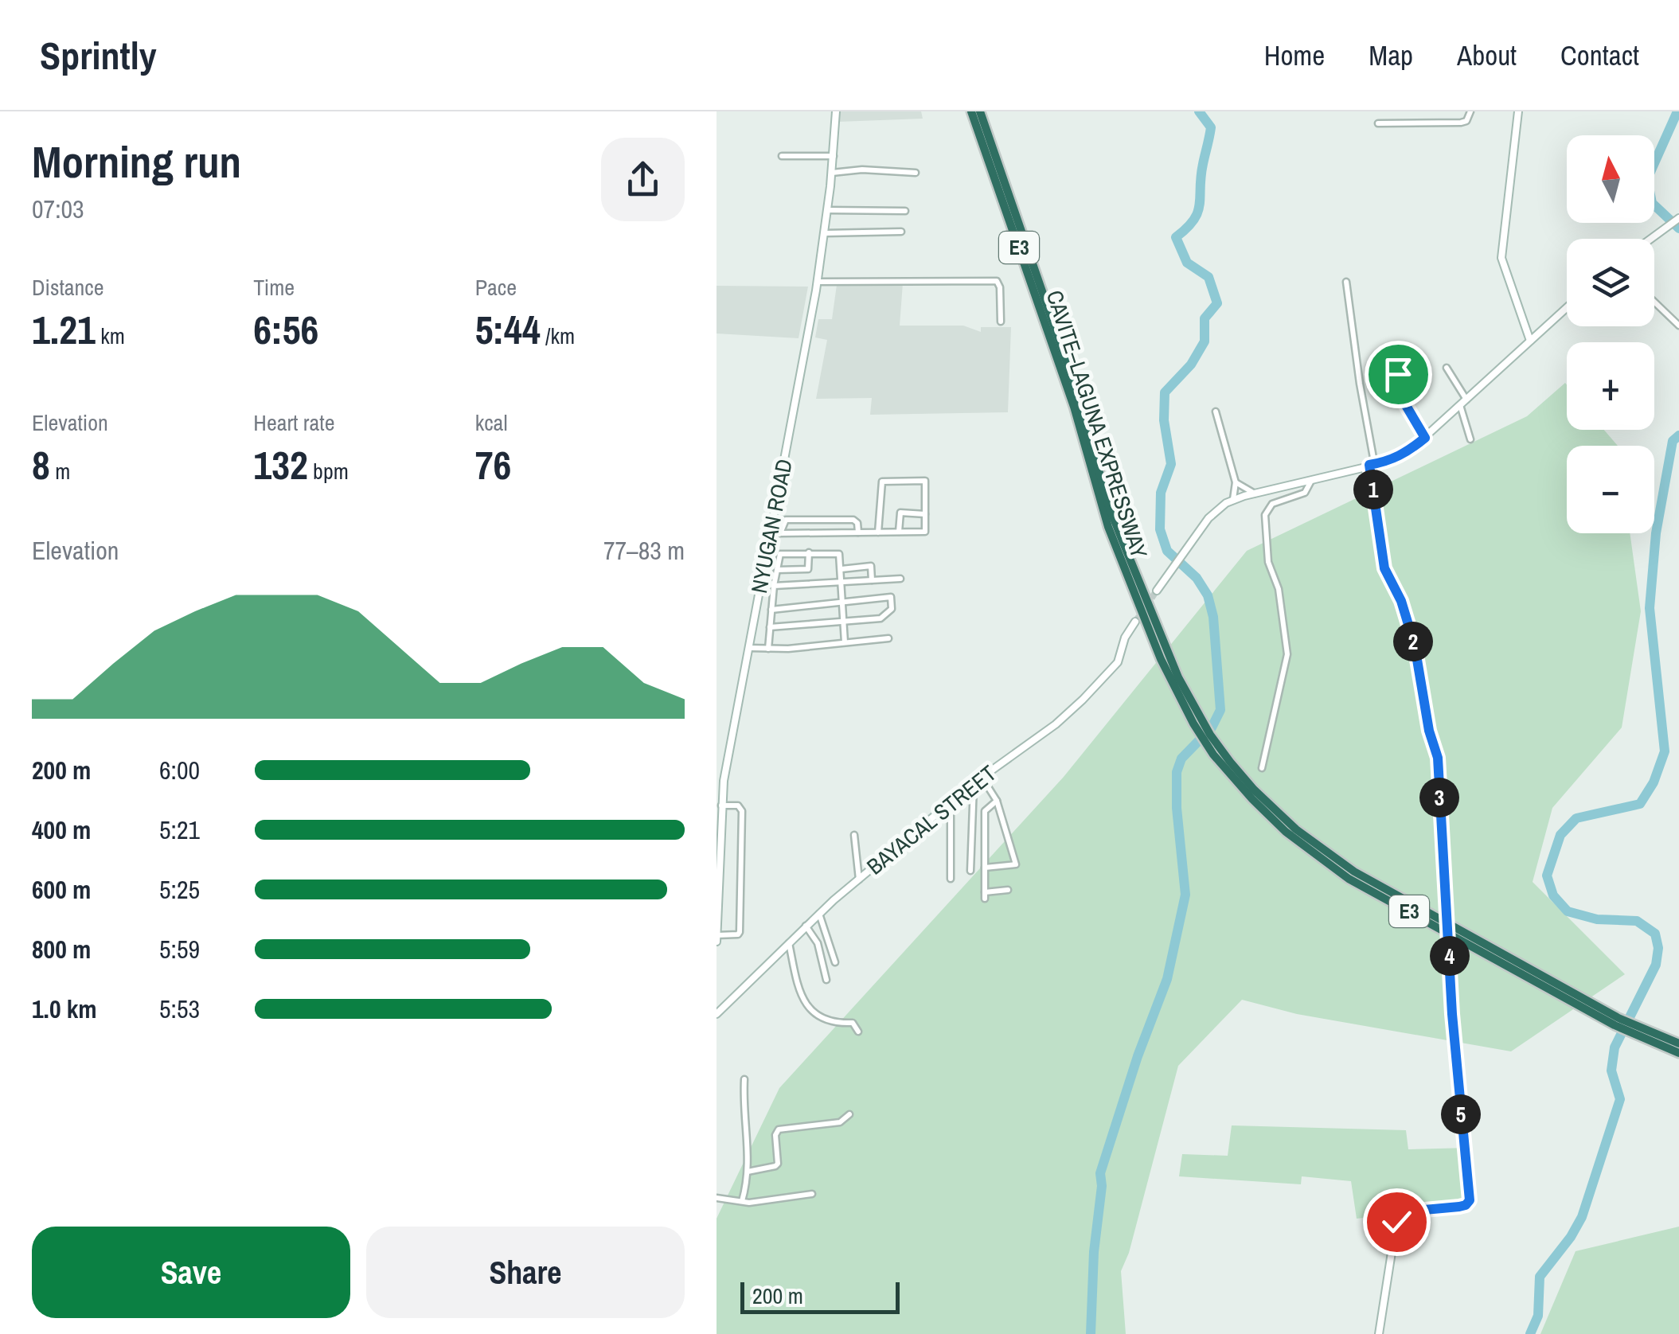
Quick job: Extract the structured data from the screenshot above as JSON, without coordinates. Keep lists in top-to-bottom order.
{
  "streets": {
    "highway": ["E3", "CAVITE–LAGUNA EXPRESSWAY"],
    "main road": ["NYUGAN ROAD", "BAYACAL STREET"]
  },
  "scale_bar": "200 m",
  "north": "top",
  "page": {
    "header": "Sprintly",
    "nav": [
      "Home",
      "Map",
      "About",
      "Contact"
    ],
    "heading": ["Morning run", "07:03"],
    "map_buttons": ["+", "−"],
    "stats": [
      ["Distance", "1.21 km"],
      ["Time", "6:56"],
      ["Pace", "5:44 /km"],
      ["Elevation", "8 m"],
      ["Heart rate", "132 bpm"],
      ["kcal", "76"]
    ],
    "pins": [
      "1",
      "2",
      "3",
      "4",
      "5"
    ],
    "chart": ["Elevation", "77–83 m"],
    "list": [
      {
        "name": "200 m",
        "note": "6:00"
      },
      {
        "name": "400 m",
        "note": "5:21"
      },
      {
        "name": "600 m",
        "note": "5:25"
      },
      {
        "name": "800 m",
        "note": "5:59"
      },
      {
        "name": "1.0 km",
        "note": "5:53"
      }
    ],
    "buttons": ["Save", "Share"],
    "scale": "200 m"
  }
}
